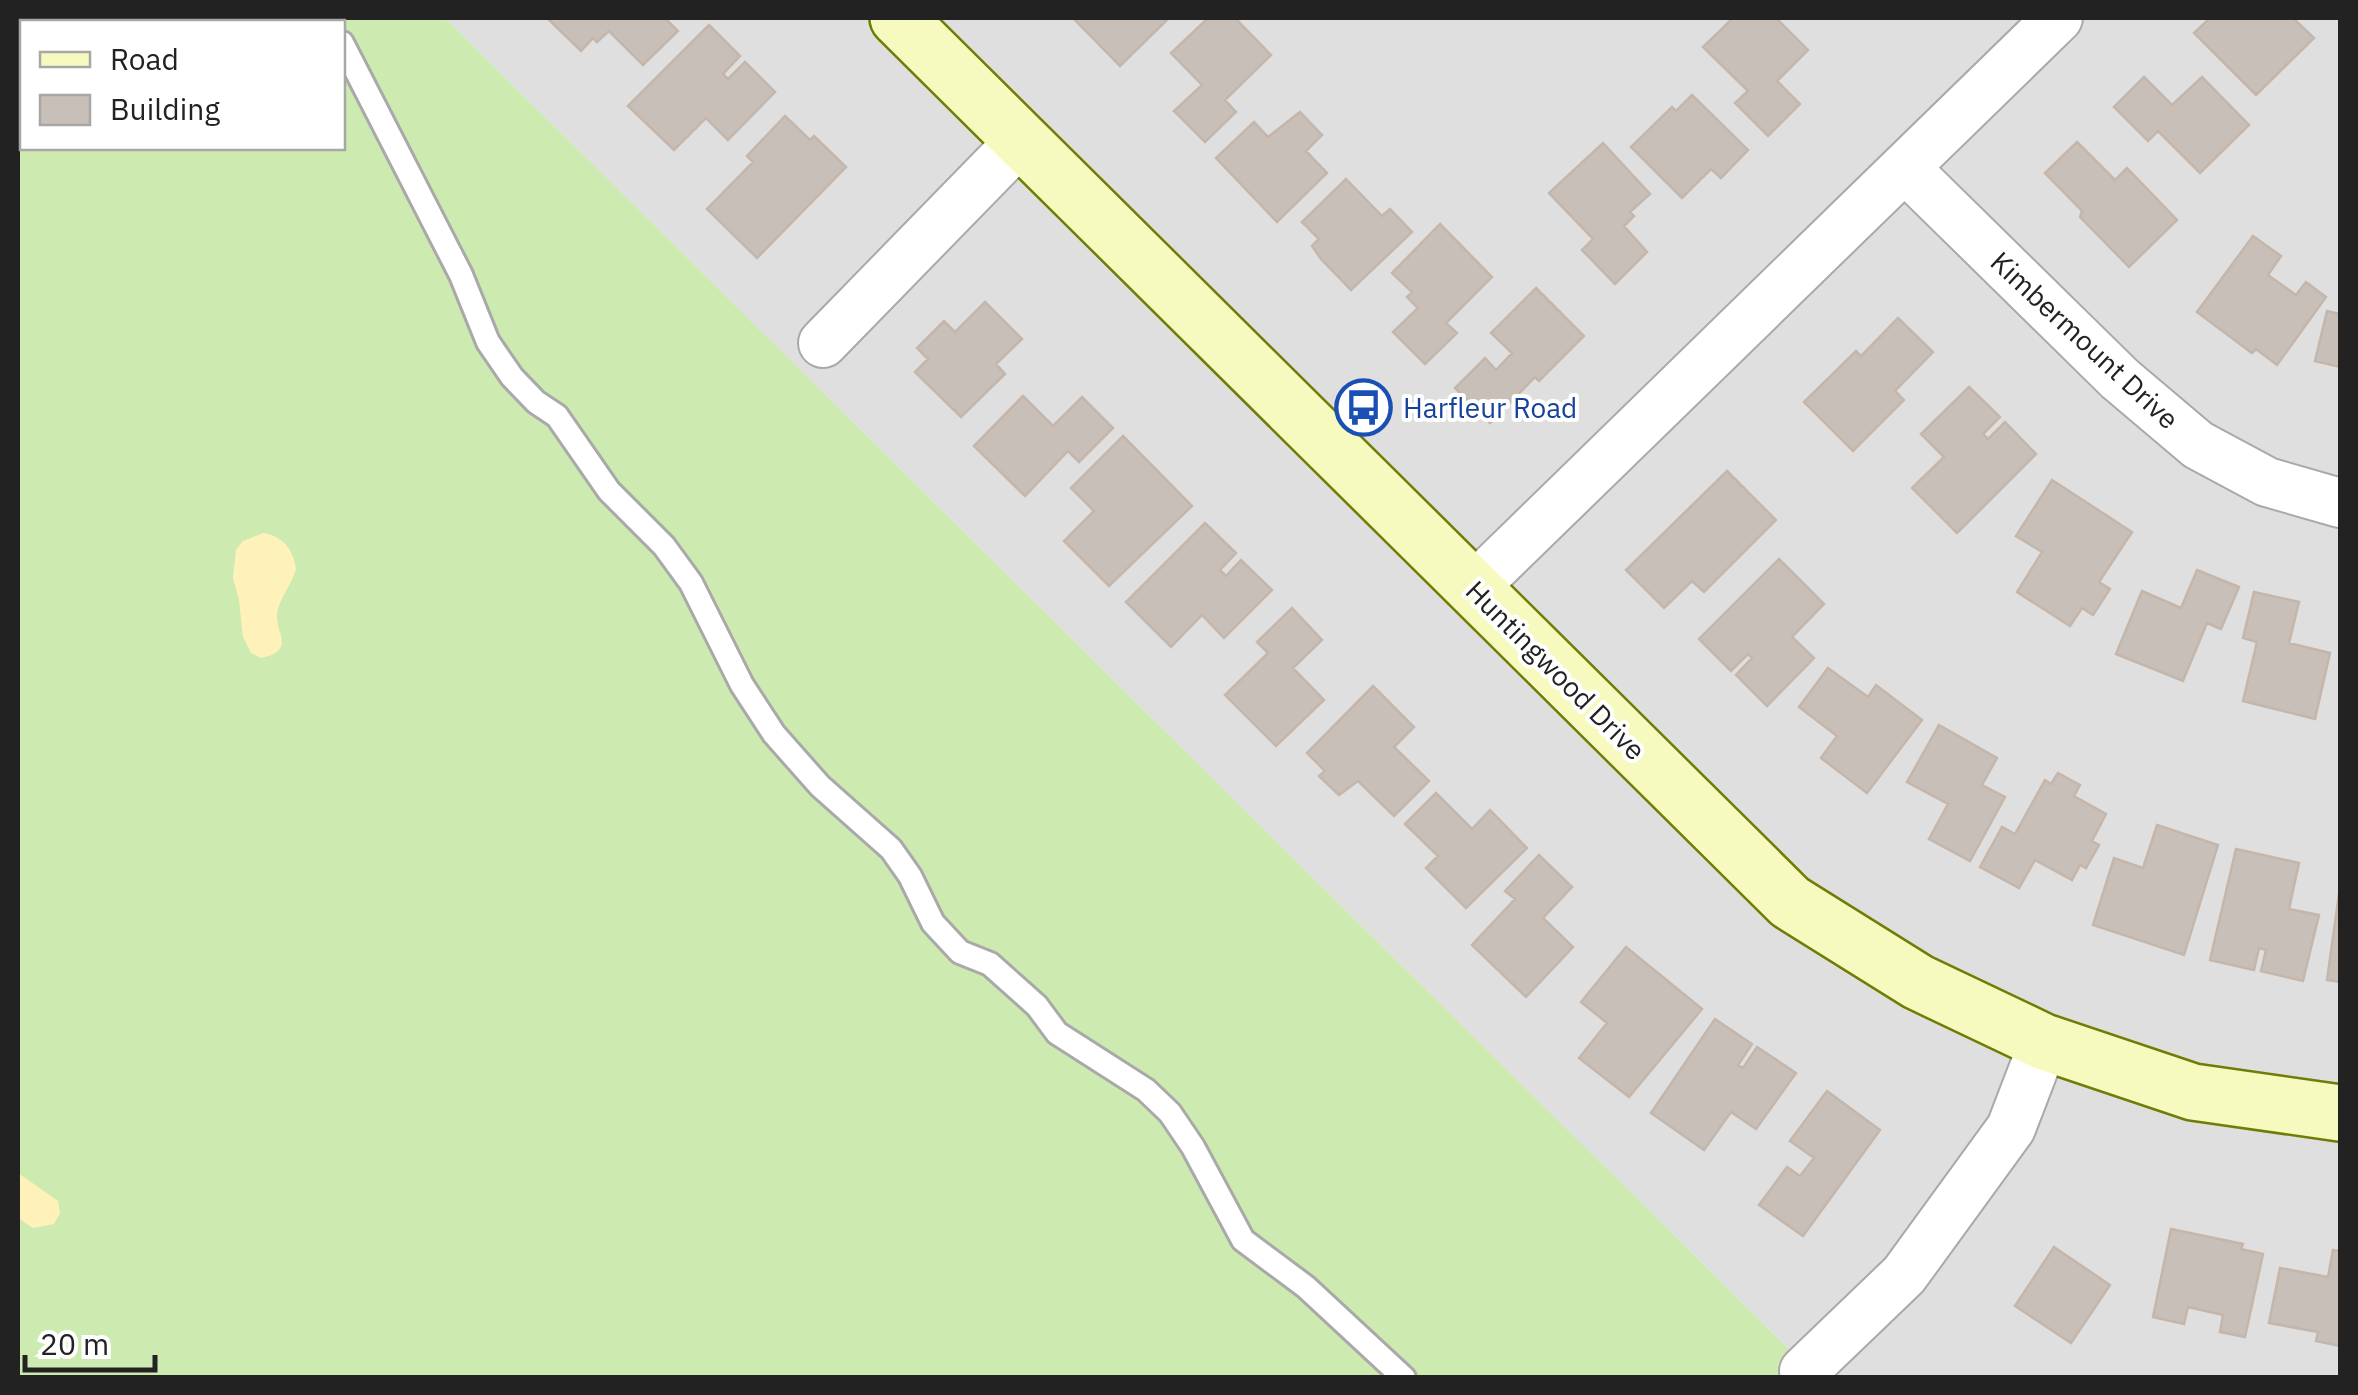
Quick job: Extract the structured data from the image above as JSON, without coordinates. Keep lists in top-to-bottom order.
{
  "streets": {
    "street": ["Kimbermount Drive", "Huntingwood Drive"]
  },
  "places": {
    "bus stop": ["Harfleur Road"]
  },
  "legend": ["Road", "Building"],
  "scale_bar": "20 m"
}
